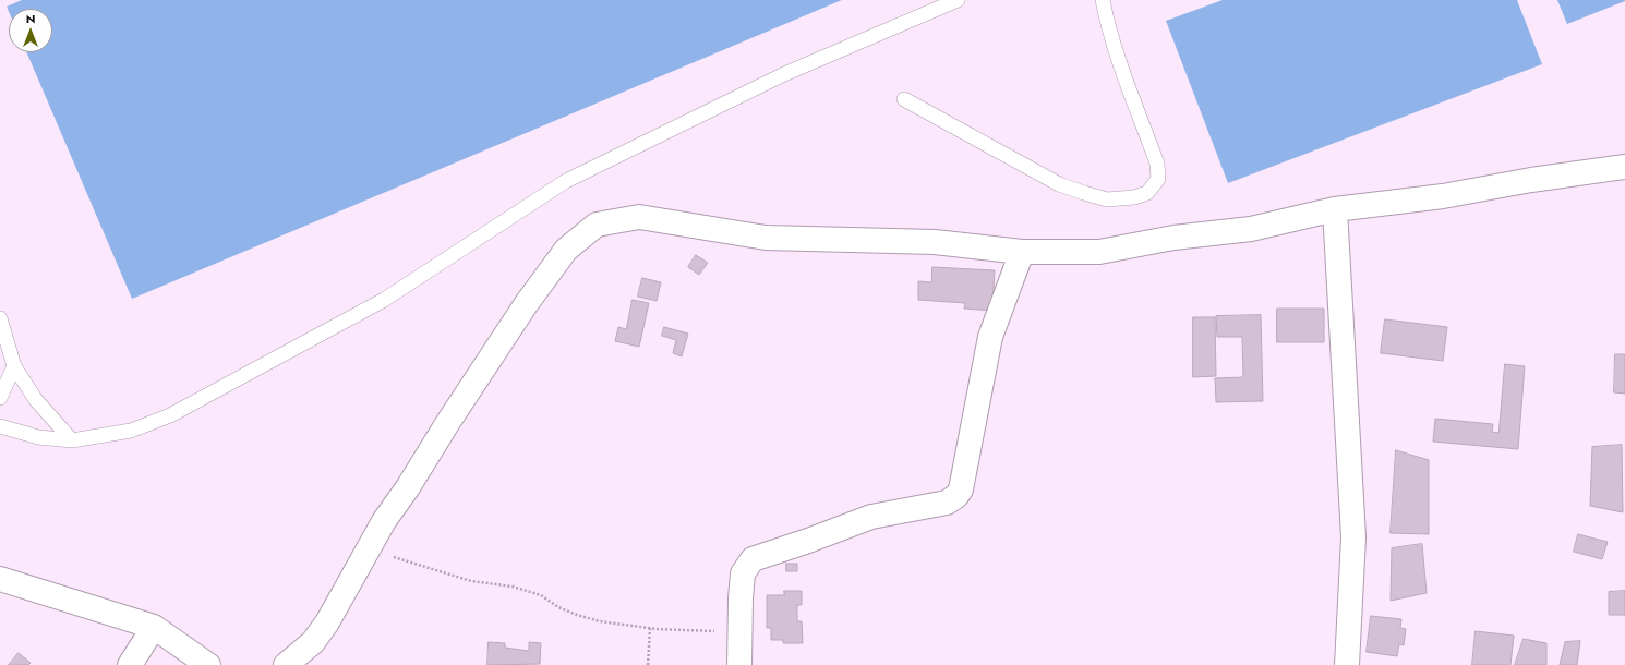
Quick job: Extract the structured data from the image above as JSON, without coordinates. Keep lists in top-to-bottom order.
{
  "north": "top"
}
